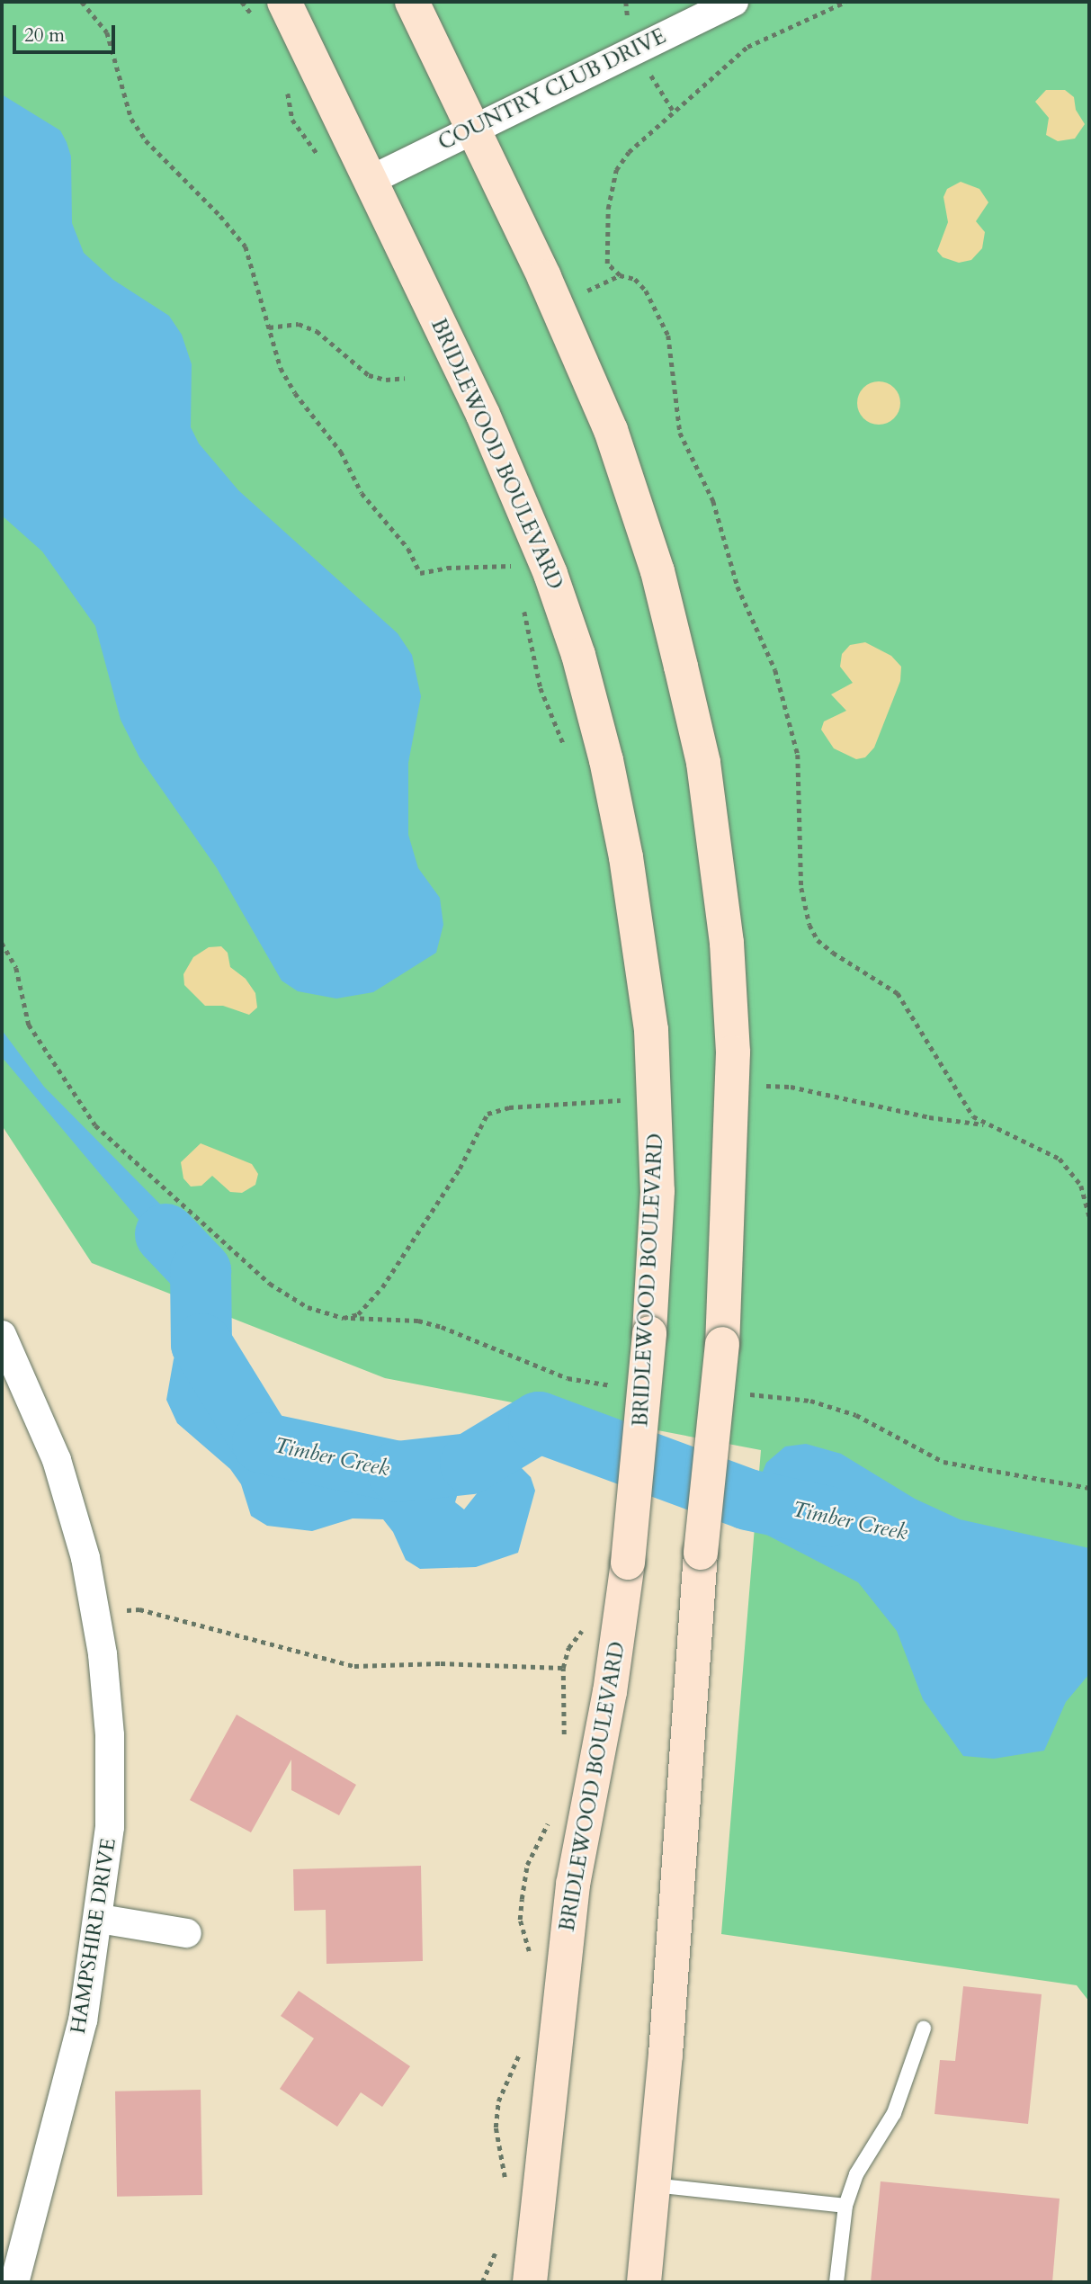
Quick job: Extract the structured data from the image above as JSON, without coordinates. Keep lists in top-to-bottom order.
{
  "streets": {
    "main road": ["BRIDLEWOOD BOULEVARD"],
    "street": ["COUNTRY CLUB DRIVE", "HAMPSHIRE DRIVE"]
  },
  "crossings": [
    ["COUNTRY CLUB DRIVE", "BRIDLEWOOD BOULEVARD"]
  ],
  "water": ["Timber Creek"],
  "scale_bar": "20 m"
}
